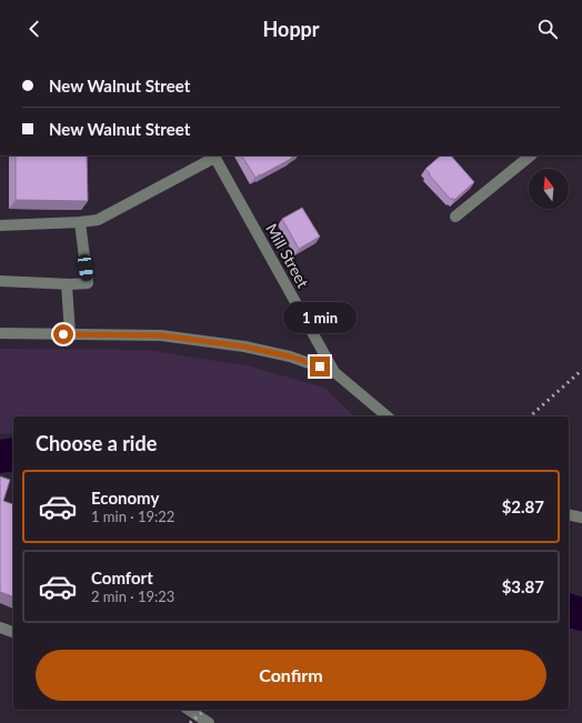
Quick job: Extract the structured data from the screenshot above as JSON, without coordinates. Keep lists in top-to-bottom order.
{
  "streets": {
    "street": ["Mill Street"]
  },
  "north": "top",
  "page": {
    "header": "Hoppr",
    "banner": ["New Walnut Street", "New Walnut Street"],
    "bubble": "1 min",
    "heading": "Choose a ride",
    "list": [
      {
        "name": "Economy",
        "note": "1 min · 19:22",
        "value": "$2.87"
      },
      {
        "name": "Comfort",
        "note": "2 min · 19:23",
        "value": "$3.87"
      }
    ],
    "buttons": "Confirm"
  }
}
